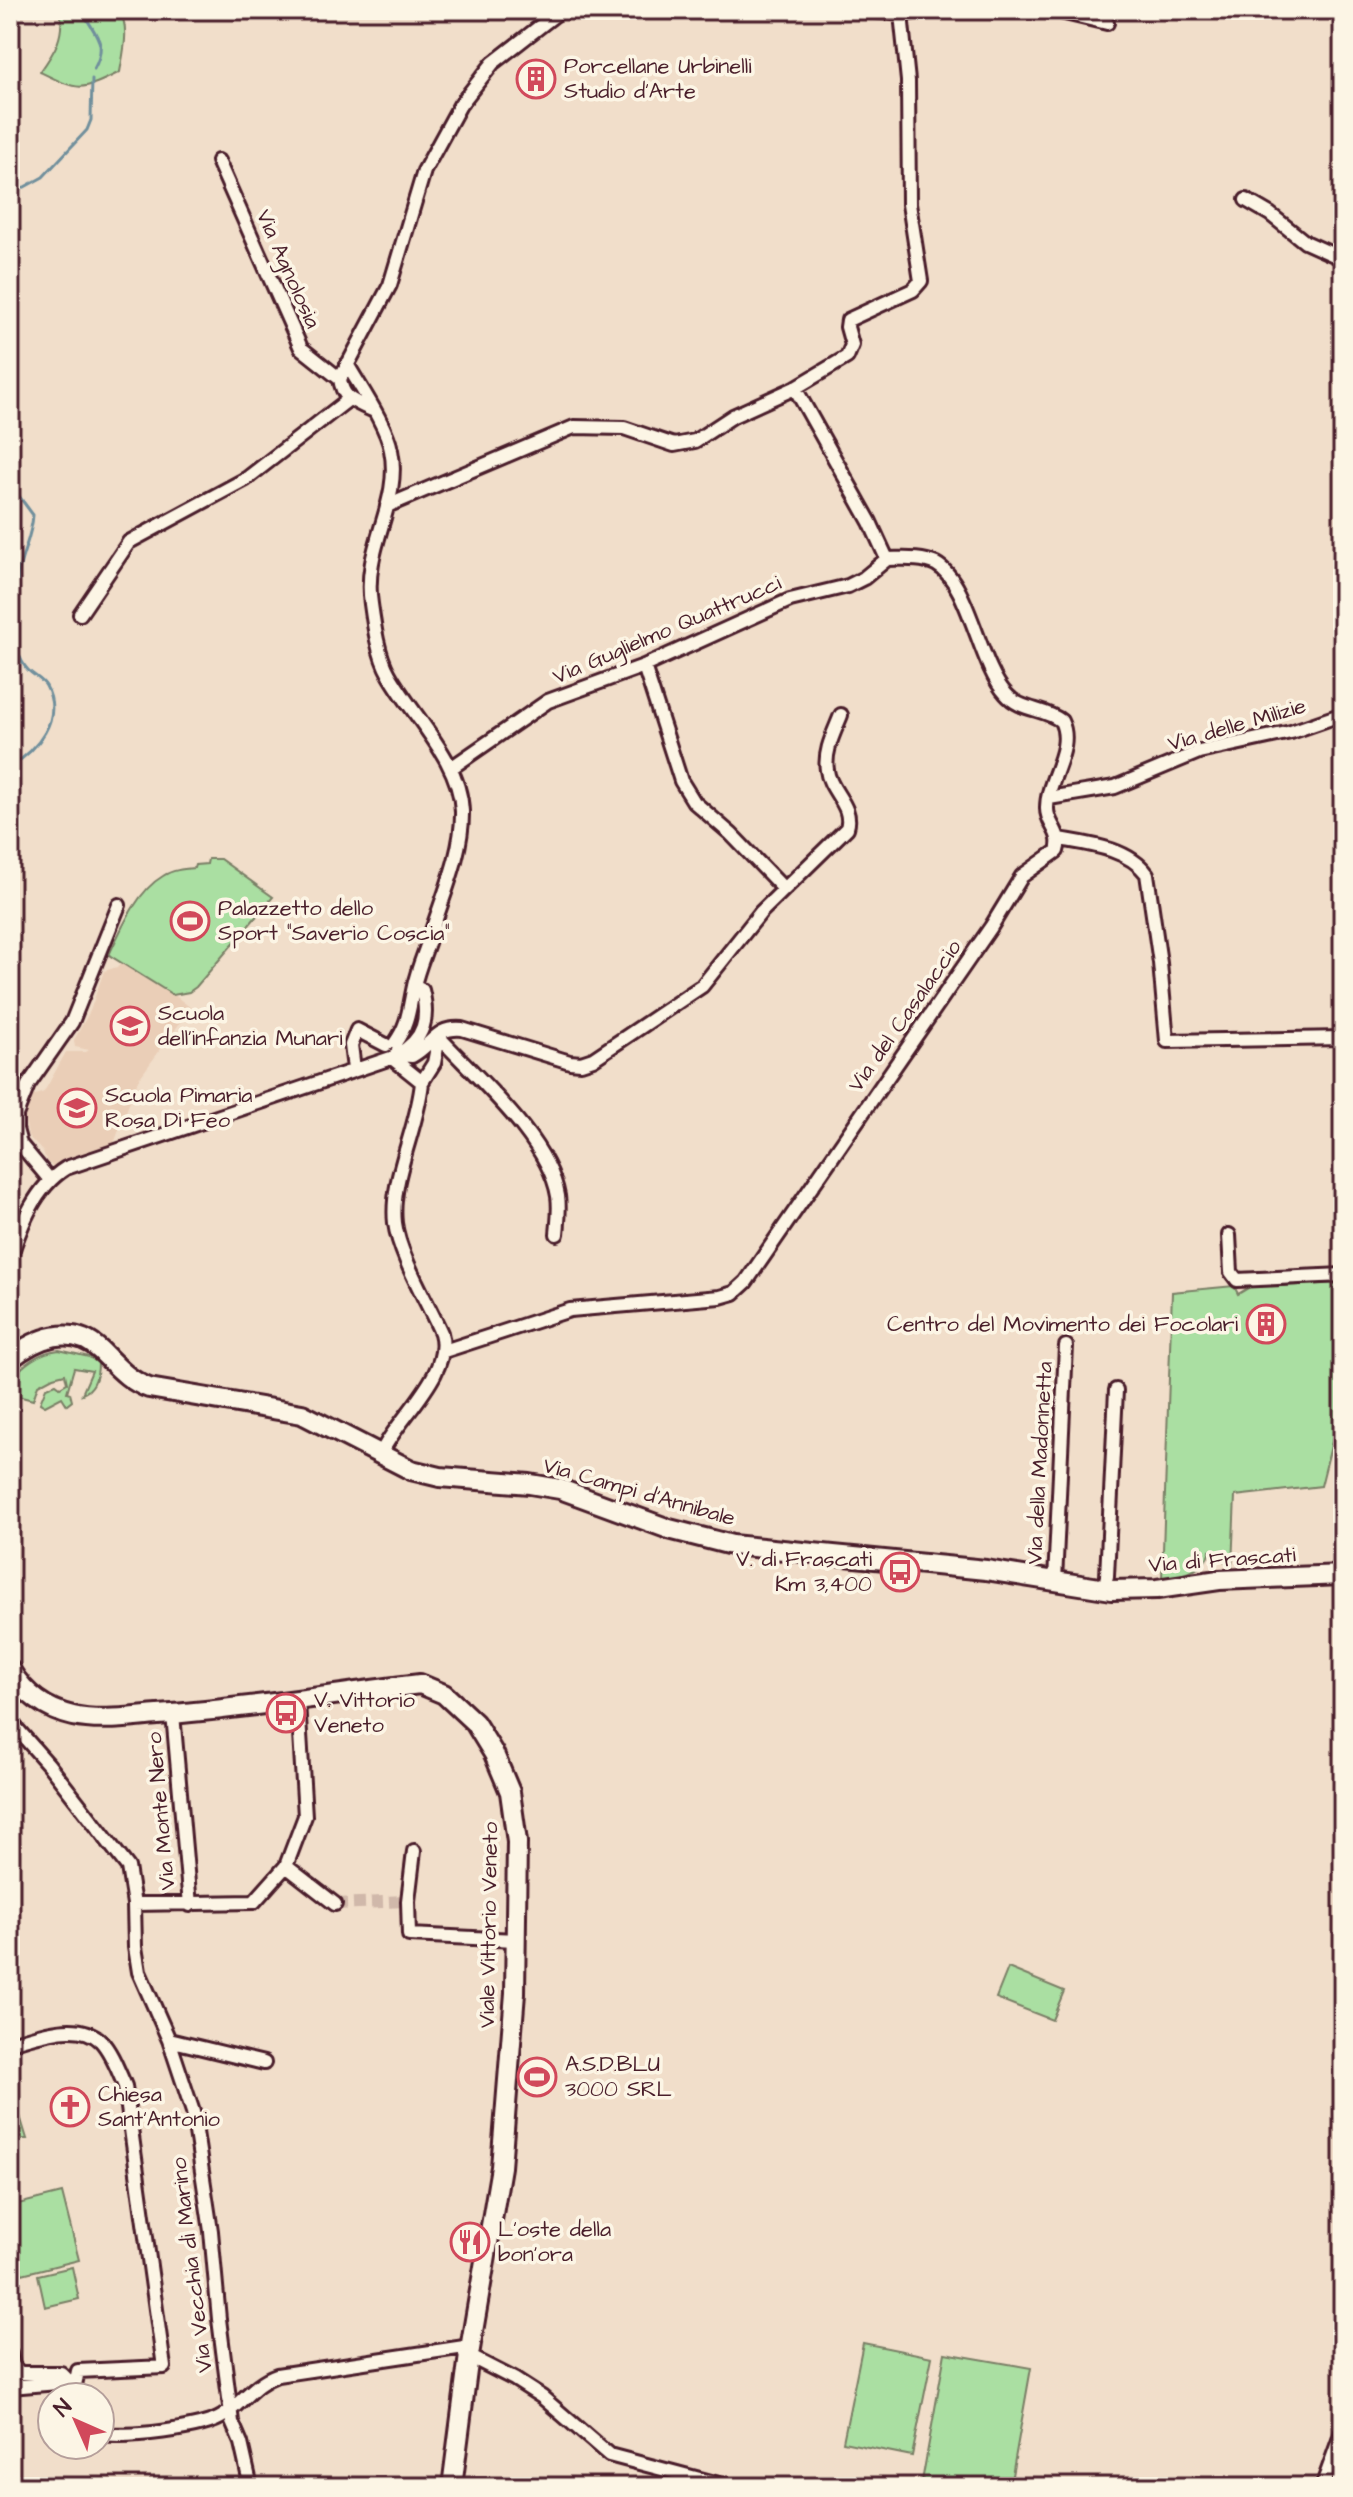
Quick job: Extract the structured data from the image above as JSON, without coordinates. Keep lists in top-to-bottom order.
{
  "streets": {
    "main road": ["Via Campi d'Annibale", "Via di Frascati", "Viale Vittorio Veneto"],
    "street": [
      "Via Agnolosia",
      "Via Guglielmo Quattrucci",
      "Via delle Milizie",
      "Via del Casalaccio",
      "Via della Madonnetta",
      "Via Monte Nero",
      "Via Vecchia di Marino"
    ]
  },
  "crossings": [
    ["Via della Madonnetta", "Via Campi d'Annibale"],
    ["Via della Madonnetta", "Via di Frascati"],
    ["Via Campi d'Annibale", "Via di Frascati"],
    ["Via Monte Nero", "Viale Vittorio Veneto"]
  ],
  "places": {
    "building": ["Porcellane Urbinelli Studio d'Arte", "Centro del Movimento dei Focolari"],
    "sports": ["Palazzetto dello Sport \"Saverio Coscia\"", "A.S.D.BLU 3000 SRL"],
    "school or university": ["Scuola dell'infanzia Munari", "Scuola Pimaria Rosa Di Feo"],
    "bus stop": ["V. di Frascati Km 3,400", "V. Vittorio Veneto"],
    "church": ["Chiesa Sant'Antonio"],
    "restaurant": ["L’oste della bon’ora"]
  },
  "north": "top left"
}
